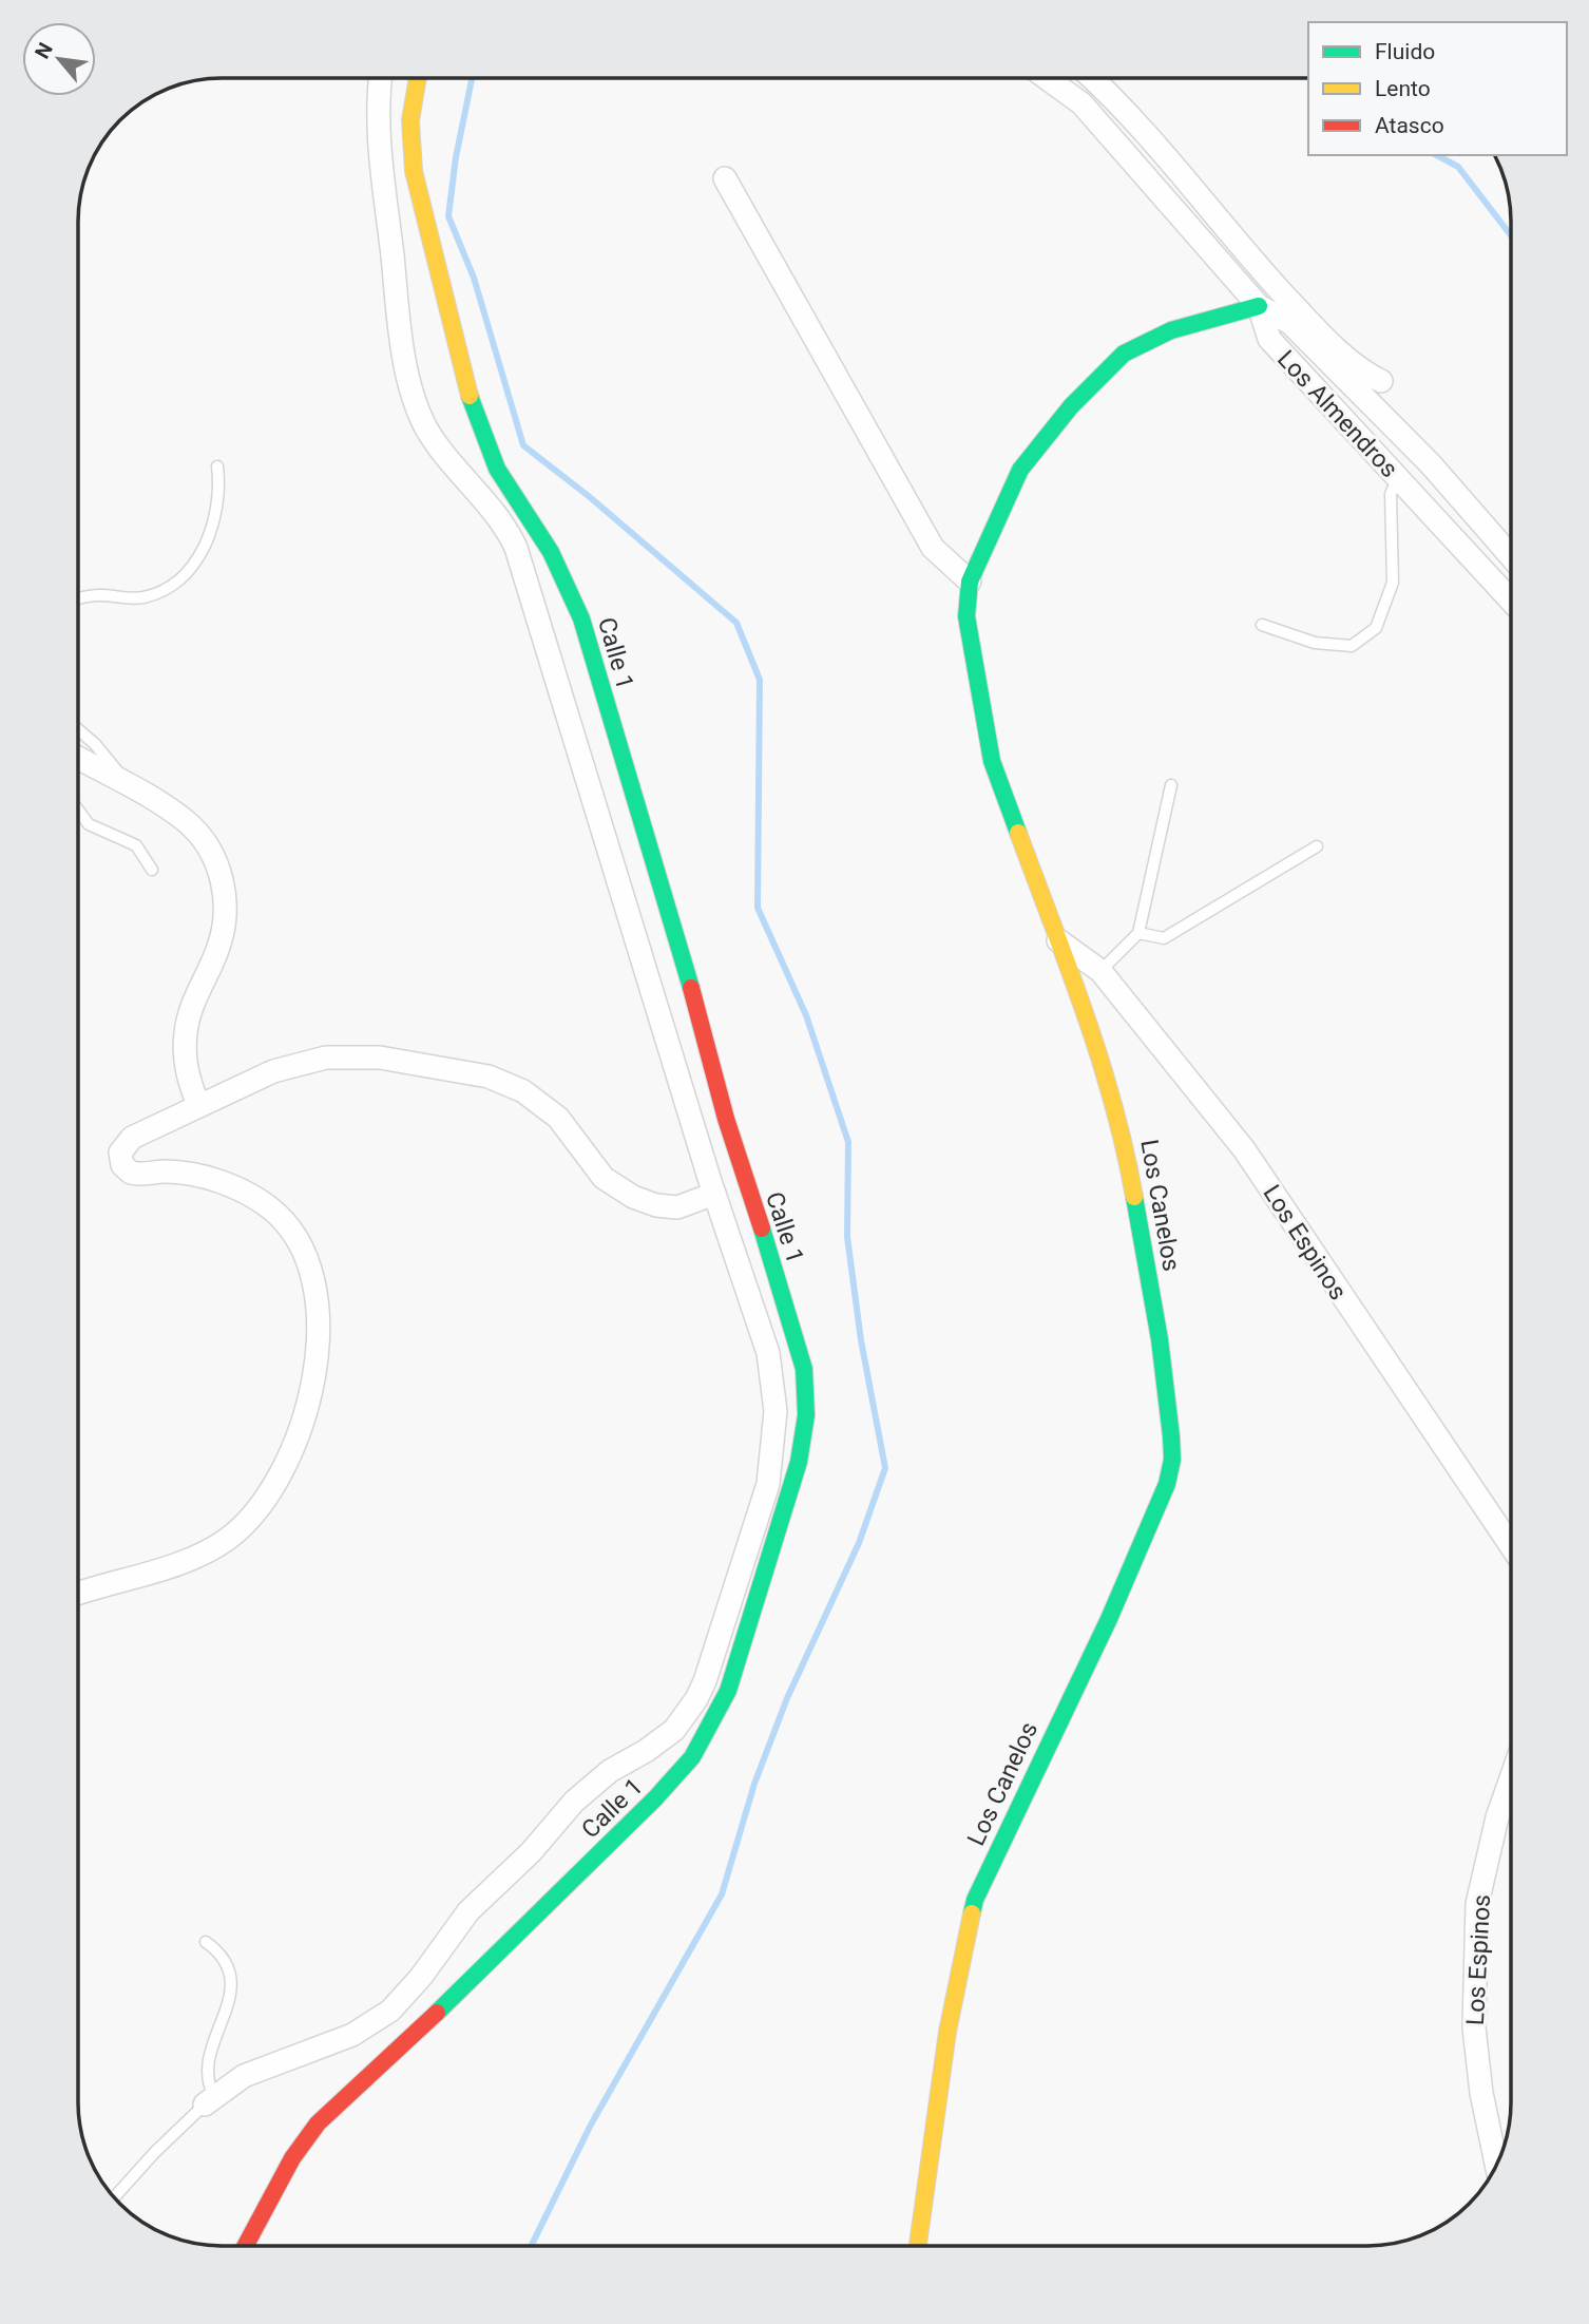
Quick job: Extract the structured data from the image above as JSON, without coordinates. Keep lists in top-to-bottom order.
{
  "streets": {
    "street": [
      "Los Almendros",
      "Calle 1",
      "Los Canelos",
      "Los Espinos"
    ]
  },
  "crossings": [
    ["Los Almendros", "Los Canelos"],
    ["Los Canelos", "Los Espinos"]
  ],
  "legend": ["Fluido", "Lento", "Atasco"],
  "north": "top left"
}
